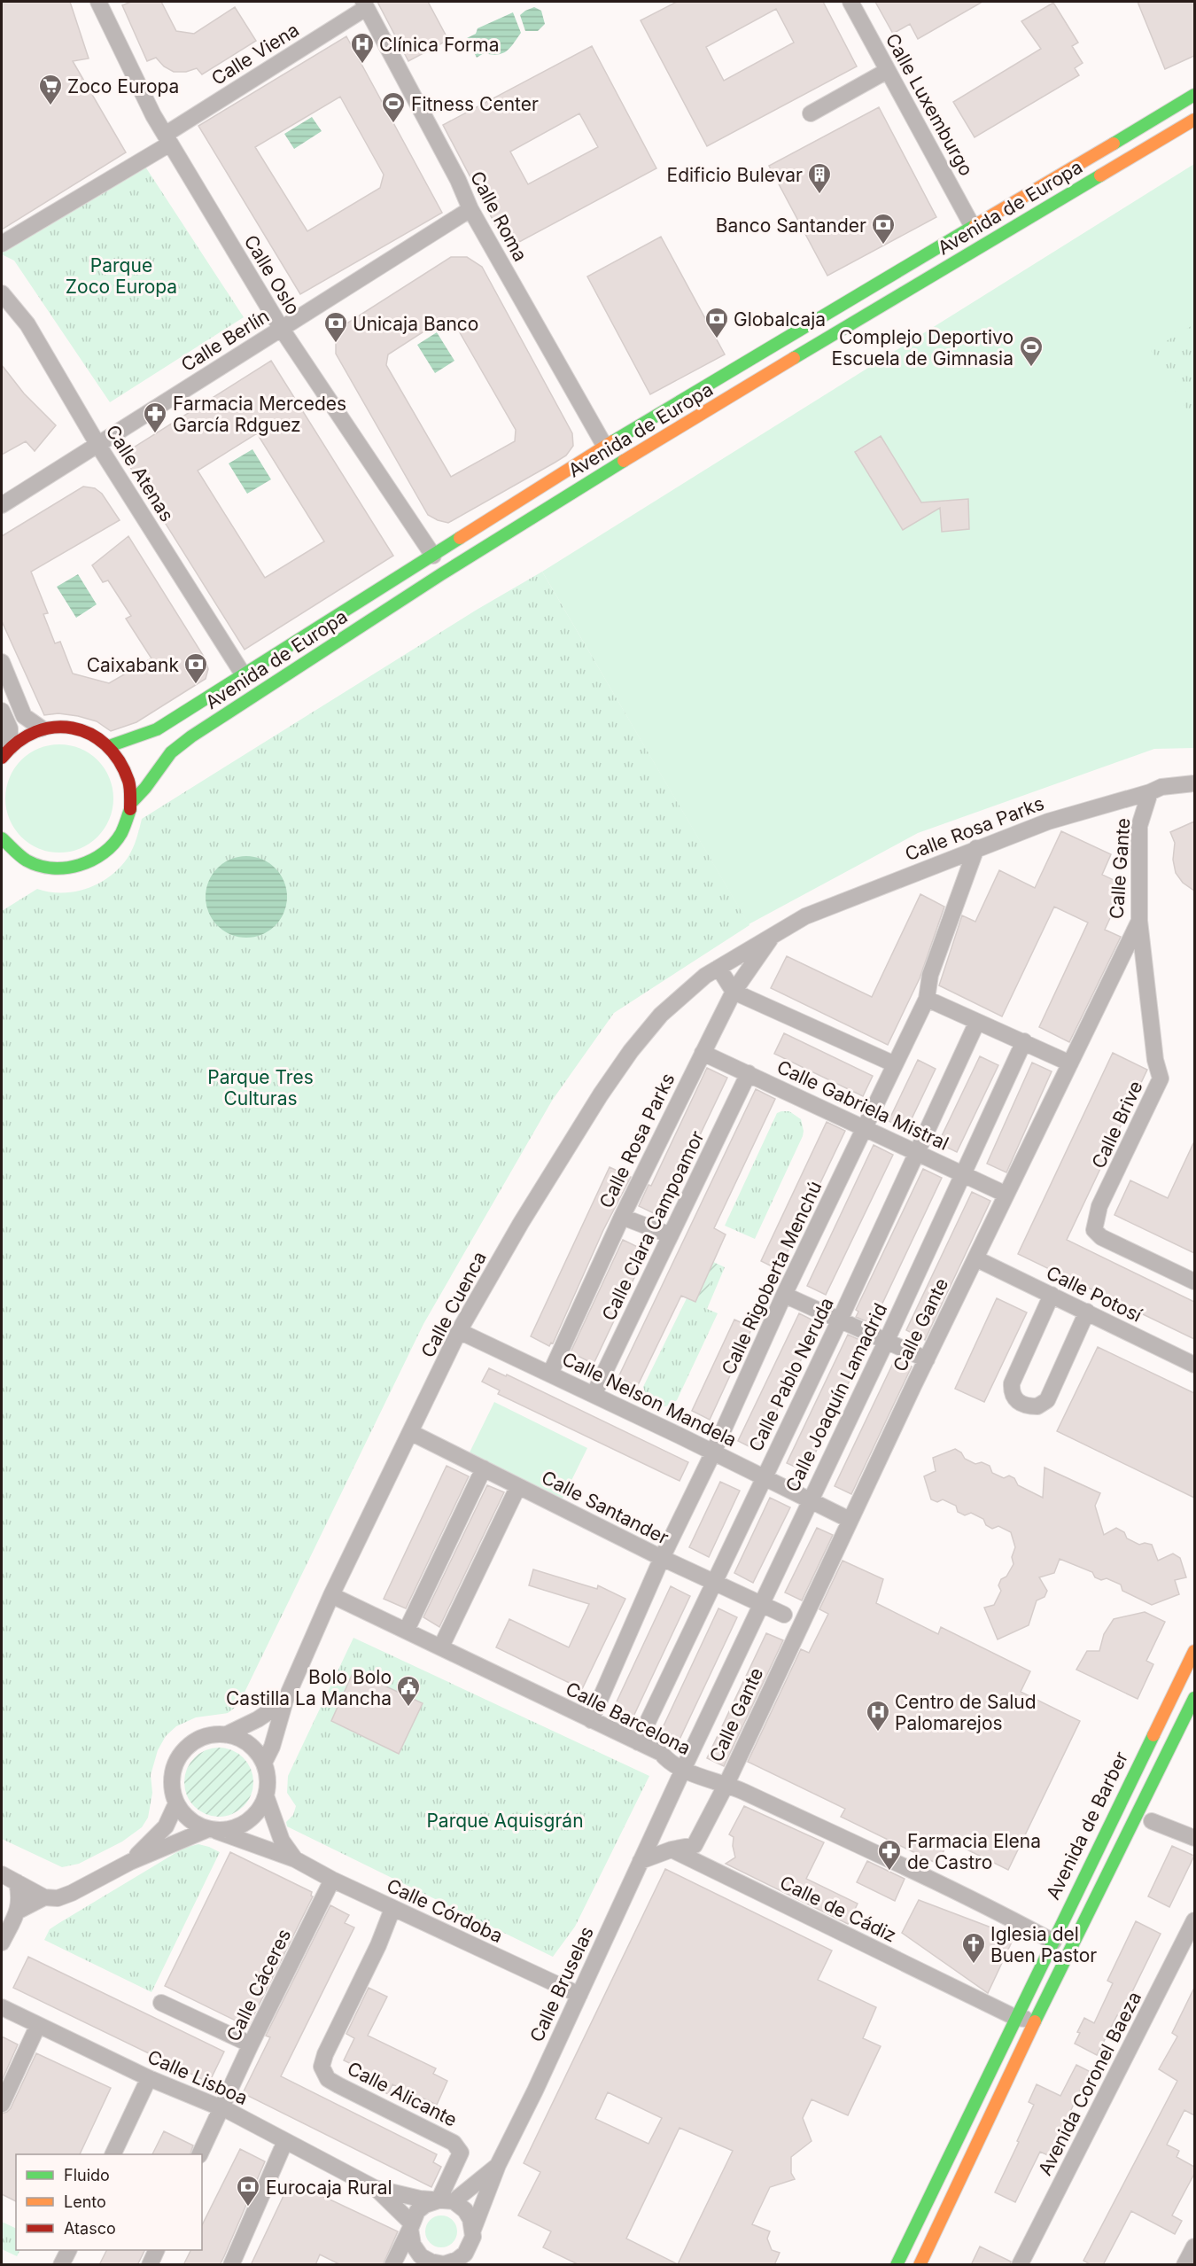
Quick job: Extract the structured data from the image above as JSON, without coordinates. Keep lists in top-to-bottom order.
{
  "streets": {
    "main road": ["Avenida de Europa", "Avenida de Barber"],
    "street": [
      "Calle Viena",
      "Calle Luxemburgo",
      "Calle Roma",
      "Calle Oslo",
      "Calle Berlín",
      "Calle Atenas",
      "Calle Rosa Parks",
      "Calle Gante",
      "Calle Gabriela Mistral",
      "Calle Brive",
      "Calle Clara Campoamor",
      "Calle Rigoberta Menchú",
      "Calle Potosí",
      "Calle Cuenca",
      "Calle Pablo Neruda",
      "Calle Joaquín Lamadrid",
      "Calle Nelson Mandela",
      "Calle Santander",
      "Calle Barcelona",
      "Calle de Cádiz",
      "Calle Córdoba",
      "Calle Bruselas",
      "Calle Cáceres",
      "Calle Lisboa",
      "Avenida Coronel Baeza",
      "Calle Alicante"
    ]
  },
  "crossings": [
    ["Calle Viena", "Calle Roma"],
    ["Calle Viena", "Calle Oslo"],
    ["Calle Luxemburgo", "Avenida de Europa"],
    ["Avenida de Europa", "Calle Roma"],
    ["Avenida de Europa", "Calle Oslo"],
    ["Avenida de Europa", "Calle Atenas"],
    ["Calle Roma", "Calle Berlín"],
    ["Calle Oslo", "Calle Berlín"],
    ["Calle Berlín", "Calle Atenas"],
    ["Calle Rosa Parks", "Calle Gante"],
    ["Calle Rosa Parks", "Calle Gabriela Mistral"],
    ["Calle Rosa Parks", "Calle Rigoberta Menchú"],
    ["Calle Rosa Parks", "Calle Cuenca"],
    ["Calle Rosa Parks", "Calle Nelson Mandela"],
    ["Calle Gante", "Calle Gabriela Mistral"],
    ["Calle Gante", "Calle Brive"],
    ["Calle Gante", "Calle Potosí"],
    ["Calle Gante", "Calle Nelson Mandela"],
    ["Calle Gante", "Calle Barcelona"],
    ["Calle Gante", "Calle de Cádiz"],
    ["Calle Gabriela Mistral", "Calle Clara Campoamor"],
    ["Calle Gabriela Mistral", "Calle Rigoberta Menchú"],
    ["Calle Gabriela Mistral", "Calle Pablo Neruda"],
    ["Calle Gabriela Mistral", "Calle Joaquín Lamadrid"],
    ["Calle Clara Campoamor", "Calle Nelson Mandela"],
    ["Calle Rigoberta Menchú", "Calle Nelson Mandela"],
    ["Calle Rigoberta Menchú", "Calle Santander"],
    ["Calle Rigoberta Menchú", "Calle Barcelona"],
    ["Calle Cuenca", "Calle Nelson Mandela"],
    ["Calle Cuenca", "Calle Santander"],
    ["Calle Cuenca", "Calle Barcelona"],
    ["Calle Cuenca", "Calle Córdoba"],
    ["Calle Pablo Neruda", "Calle Nelson Mandela"],
    ["Calle Pablo Neruda", "Calle Santander"],
    ["Calle Pablo Neruda", "Calle Barcelona"],
    ["Calle Joaquín Lamadrid", "Calle Nelson Mandela"],
    ["Calle Joaquín Lamadrid", "Calle Santander"],
    ["Calle Joaquín Lamadrid", "Calle Barcelona"],
    ["Calle Joaquín Lamadrid", "Calle Bruselas"],
    ["Calle Barcelona", "Avenida de Barber"],
    ["Calle Barcelona", "Calle Bruselas"],
    ["Avenida de Barber", "Calle de Cádiz"],
    ["Calle Córdoba", "Calle Bruselas"],
    ["Calle Córdoba", "Calle Cáceres"],
    ["Calle Córdoba", "Calle Alicante"],
    ["Calle Bruselas", "Calle Lisboa"],
    ["Calle Bruselas", "Calle Alicante"],
    ["Calle Cáceres", "Calle Lisboa"],
    ["Calle Lisboa", "Calle Alicante"]
  ],
  "parks": ["Parque Zoco Europa", "Parque Tres Culturas", "Parque Aquisgrán"],
  "places": {
    "hospital": ["Clínica Forma", "Centro de Salud Palomarejos"],
    "supermarket": ["Zoco Europa"],
    "sports": ["Fitness Center", "Complejo Deportivo Escuela de Gimnasia"],
    "building": ["Edificio Bulevar"],
    "bank": [
      "Banco Santander",
      "Globalcaja",
      "Unicaja Banco",
      "Caixabank",
      "Eurocaja Rural"
    ],
    "pharmacy": ["Farmacia Mercedes García Rdguez", "Farmacia Elena de Castro"],
    "public building": ["Bolo Bolo Castilla La Mancha"],
    "church": ["Iglesia del Buen Pastor"]
  },
  "legend": ["Fluido", "Lento", "Atasco"]
}
